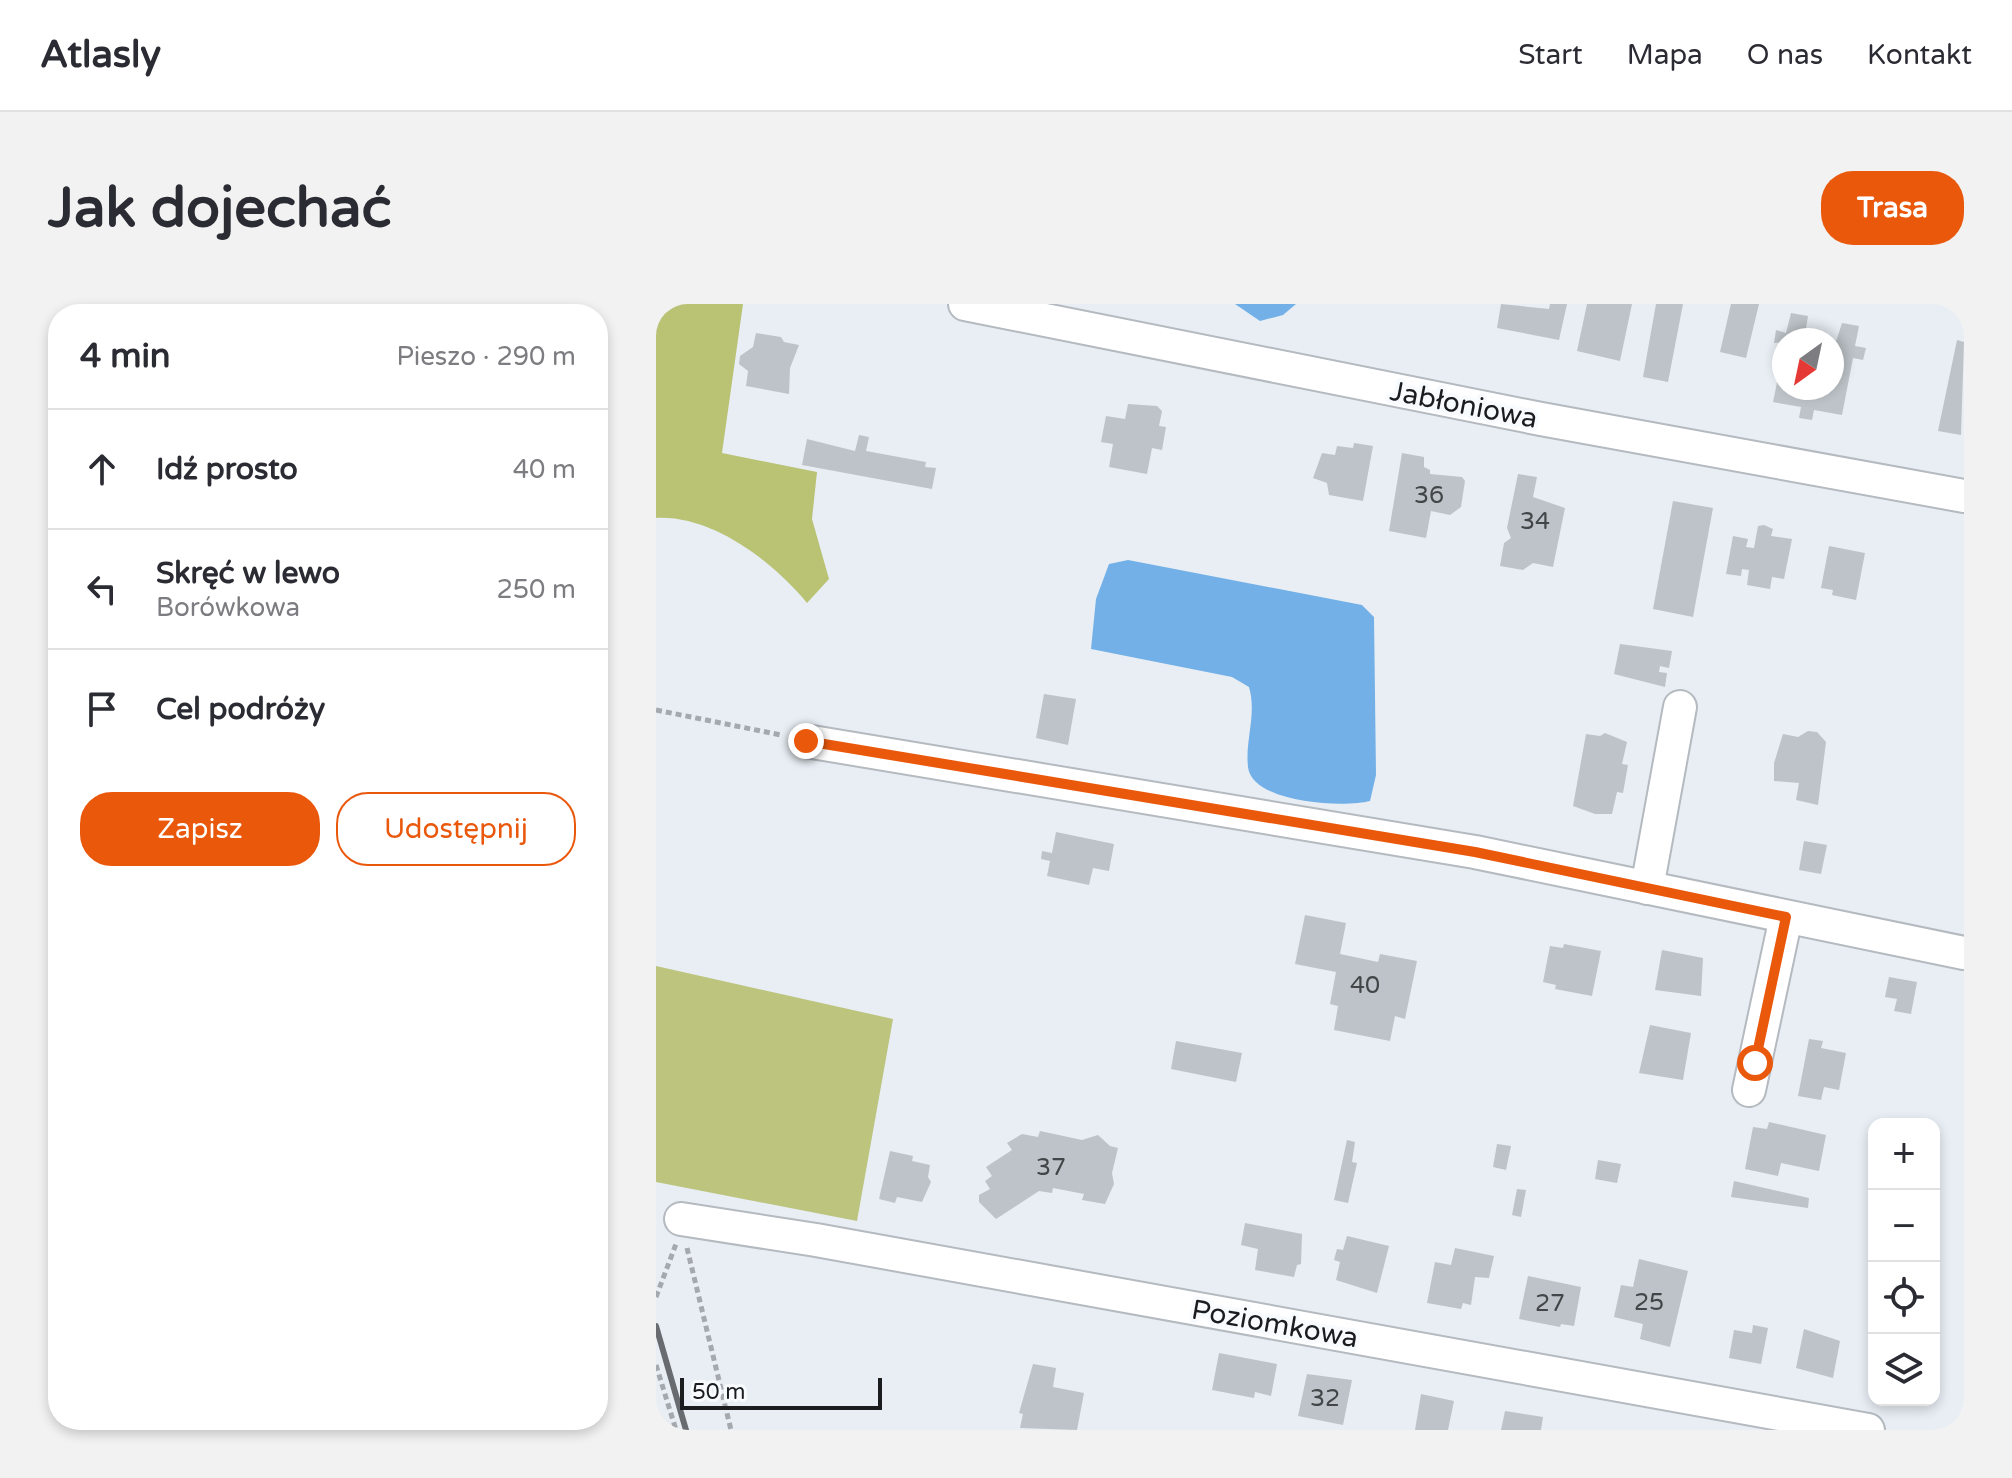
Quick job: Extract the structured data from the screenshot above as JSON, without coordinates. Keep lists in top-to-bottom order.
{
  "streets": {
    "street": ["Jabłoniowa", "Poziomkowa"]
  },
  "house_numbers": [
    "36",
    "34",
    "40",
    "37",
    "25",
    "27",
    "32"
  ],
  "scale_bar": "50 m",
  "north": "bottom left",
  "page": {
    "header": "Atlasly",
    "nav": [
      "Start",
      "Mapa",
      "O nas",
      "Kontakt"
    ],
    "buttons": [
      "Trasa",
      ["Zapisz", "Udostępnij"]
    ],
    "title": "Jak dojechać",
    "heading": ["4 min", "Pieszo · 290 m"],
    "list": [
      ["Idź prosto", "40 m"],
      ["Skręć w lewo", "Borówkowa", "250 m"],
      "Cel podróży"
    ],
    "map_buttons": ["+", "−"],
    "scale": "50 m"
  }
}
